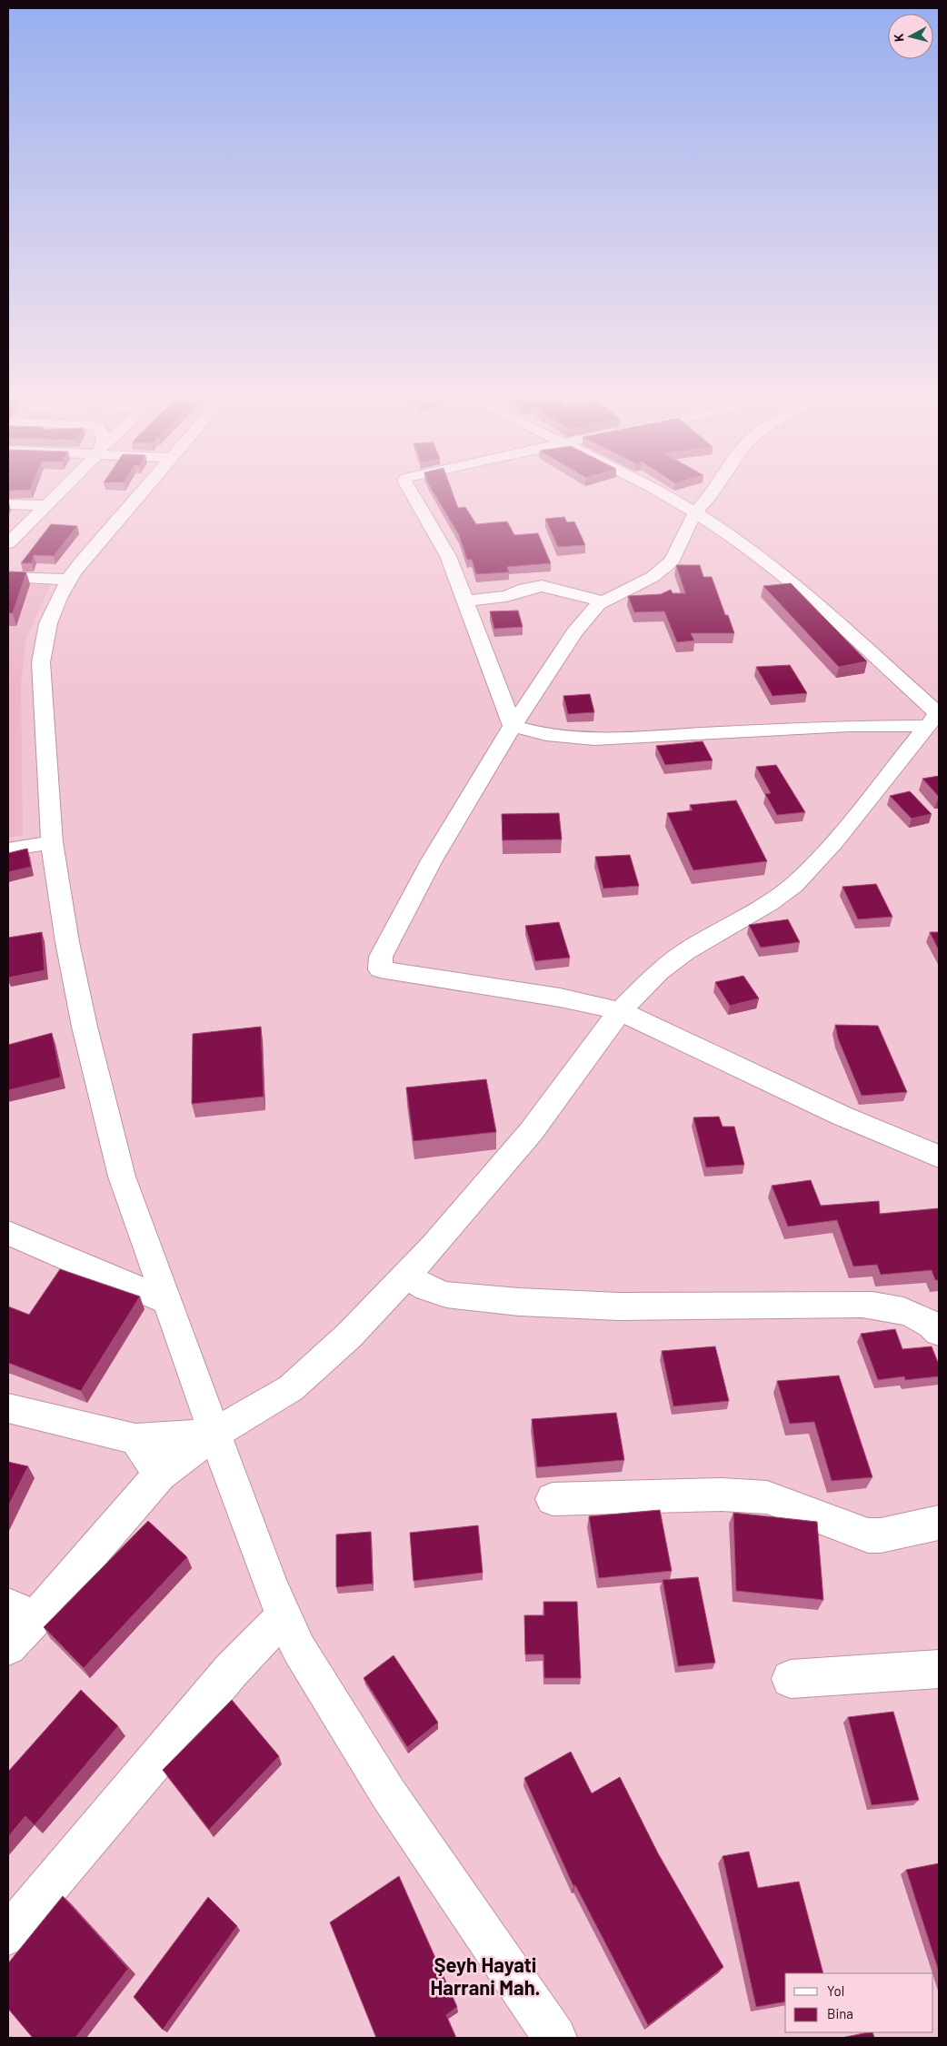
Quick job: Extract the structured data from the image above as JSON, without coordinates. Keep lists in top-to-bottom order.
{
  "districts": ["Şeyh Hayati Harrani Mah."],
  "legend": ["Yol", "Bina"],
  "north": "left"
}
